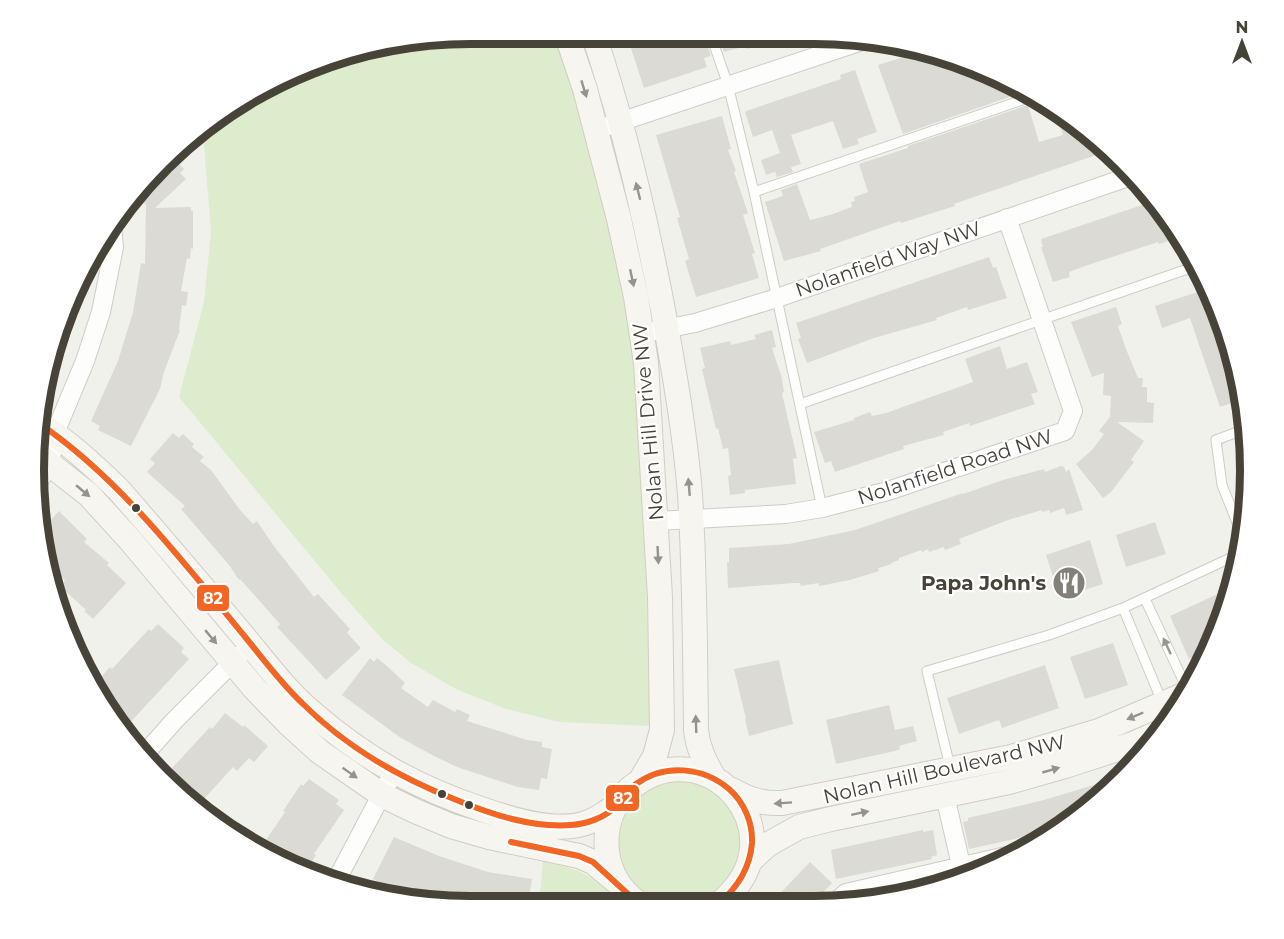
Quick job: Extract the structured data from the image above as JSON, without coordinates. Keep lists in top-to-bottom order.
{
  "streets": {
    "street": [
      "Nolanfield Way NW",
      "Nolan Hill Drive NW",
      "Nolanfield Road NW",
      "Nolan Hill Boulevard NW"
    ]
  },
  "crossings": [
    ["Nolanfield Way NW", "Nolan Hill Drive NW"],
    ["Nolanfield Way NW", "Nolanfield Road NW"],
    ["Nolan Hill Drive NW", "Nolanfield Road NW"],
    ["Nolan Hill Drive NW", "Nolan Hill Boulevard NW"]
  ],
  "places": {
    "restaurant": ["Papa John's"]
  },
  "lines": ["transit line 82"],
  "north": "top"
}
